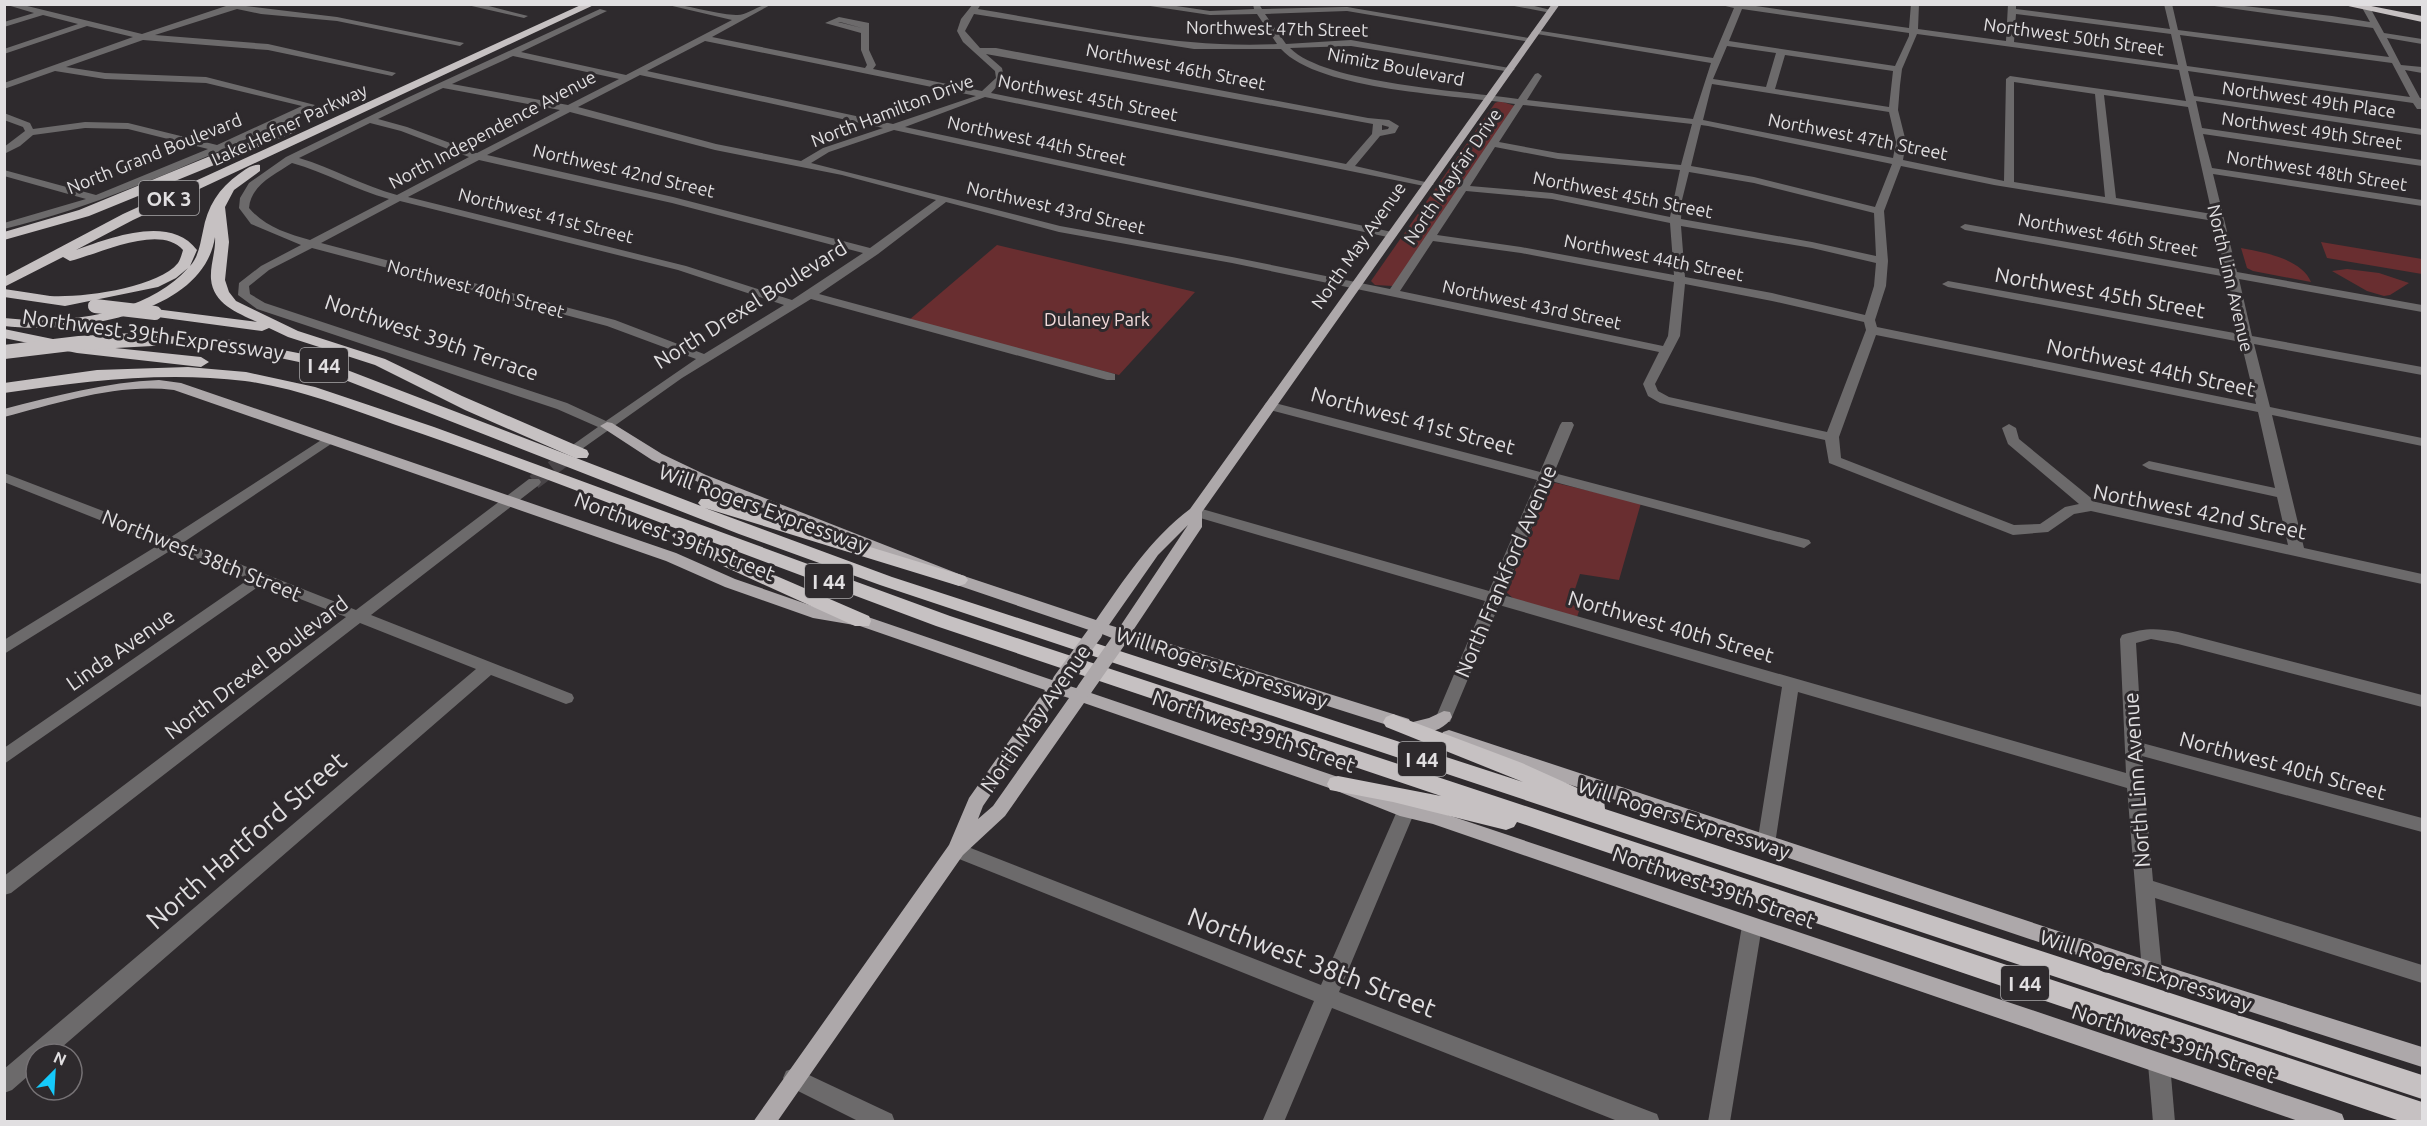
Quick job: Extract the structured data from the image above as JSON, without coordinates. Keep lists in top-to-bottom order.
{
  "streets": {
    "highway": [
      "Lake Hefner Parkway",
      "OK 3",
      "Northwest 39th Expressway",
      "I 44",
      "Will Rogers Expressway"
    ],
    "main road": ["North May Avenue", "Northwest 39th Street"],
    "street": [
      "Northwest 47th Street",
      "Northwest 50th Street",
      "Northwest 46th Street",
      "Nimitz Boulevard",
      "Northwest 45th Street",
      "Northwest 49th Place",
      "North Hamilton Drive",
      "North Independence Avenue",
      "Northwest 49th Street",
      "Northwest 44th Street",
      "North Grand Boulevard",
      "Northwest 42nd Street",
      "Northwest 48th Street",
      "North Mayfair Drive",
      "Northwest 43rd Street",
      "Northwest 41st Street",
      "North Linn Avenue",
      "Northwest 40th Street",
      "North Drexel Boulevard",
      "Northwest 39th Terrace",
      "Northwest 38th Street",
      "North Frankford Avenue",
      "Linda Avenue",
      "North Hartford Street"
    ]
  },
  "crossings": [
    ["Northwest 47th Street", "Nimitz Boulevard"],
    ["Northwest 47th Street", "North Hamilton Drive"],
    ["Northwest 47th Street", "Northwest 49th Street"],
    ["Northwest 47th Street", "North Mayfair Drive"],
    ["Northwest 47th Street", "North May Avenue"],
    ["Northwest 47th Street", "North Linn Avenue"],
    ["Northwest 50th Street", "North Linn Avenue"],
    ["Northwest 46th Street", "North Hamilton Drive"],
    ["Northwest 46th Street", "North Linn Avenue"],
    ["Nimitz Boulevard", "North May Avenue"],
    ["Northwest 45th Street", "North Hamilton Drive"],
    ["Northwest 45th Street", "North Independence Avenue"],
    ["Northwest 45th Street", "North Mayfair Drive"],
    ["Northwest 45th Street", "North May Avenue"],
    ["Northwest 45th Street", "North Linn Avenue"],
    ["Northwest 49th Place", "Northwest 49th Street"],
    ["Northwest 49th Place", "North Linn Avenue"],
    ["North Hamilton Drive", "Northwest 44th Street"],
    ["North Hamilton Drive", "Northwest 43rd Street"],
    ["North Independence Avenue", "Northwest 44th Street"],
    ["North Independence Avenue", "Northwest 42nd Street"],
    ["North Independence Avenue", "Northwest 43rd Street"],
    ["North Independence Avenue", "Northwest 41st Street"],
    ["North Independence Avenue", "Northwest 40th Street"],
    ["North Independence Avenue", "Northwest 39th Terrace"],
    ["Northwest 49th Street", "North Linn Avenue"],
    ["Northwest 44th Street", "North Mayfair Drive"],
    ["Northwest 44th Street", "North May Avenue"],
    ["Northwest 44th Street", "North Linn Avenue"],
    ["Northwest 42nd Street", "North Linn Avenue"],
    ["Northwest 42nd Street", "North Drexel Boulevard"],
    ["Northwest 48th Street", "North Linn Avenue"],
    ["North Mayfair Drive", "Northwest 43rd Street"],
    ["Northwest 43rd Street", "North May Avenue"],
    ["Northwest 43rd Street", "North Drexel Boulevard"],
    ["Northwest 41st Street", "North May Avenue"],
    ["Northwest 41st Street", "Northwest 40th Street"],
    ["Northwest 41st Street", "North Drexel Boulevard"],
    ["Northwest 41st Street", "North Frankford Avenue"],
    ["North May Avenue", "Northwest 40th Street"],
    ["North May Avenue", "Northwest 39th Street"],
    ["North May Avenue", "Northwest 38th Street"],
    ["North Linn Avenue", "Northwest 40th Street"],
    ["Northwest 40th Street", "North Drexel Boulevard"],
    ["Northwest 40th Street", "North Frankford Avenue"],
    ["North Drexel Boulevard", "Northwest 39th Terrace"],
    ["North Drexel Boulevard", "Northwest 39th Street"],
    ["North Drexel Boulevard", "Northwest 38th Street"],
    ["Northwest 39th Expressway", "I 44"],
    ["Northwest 38th Street", "Linda Avenue"],
    ["Northwest 38th Street", "North Hartford Street"]
  ],
  "parks": ["Dulaney Park"],
  "north": "top right"
}
